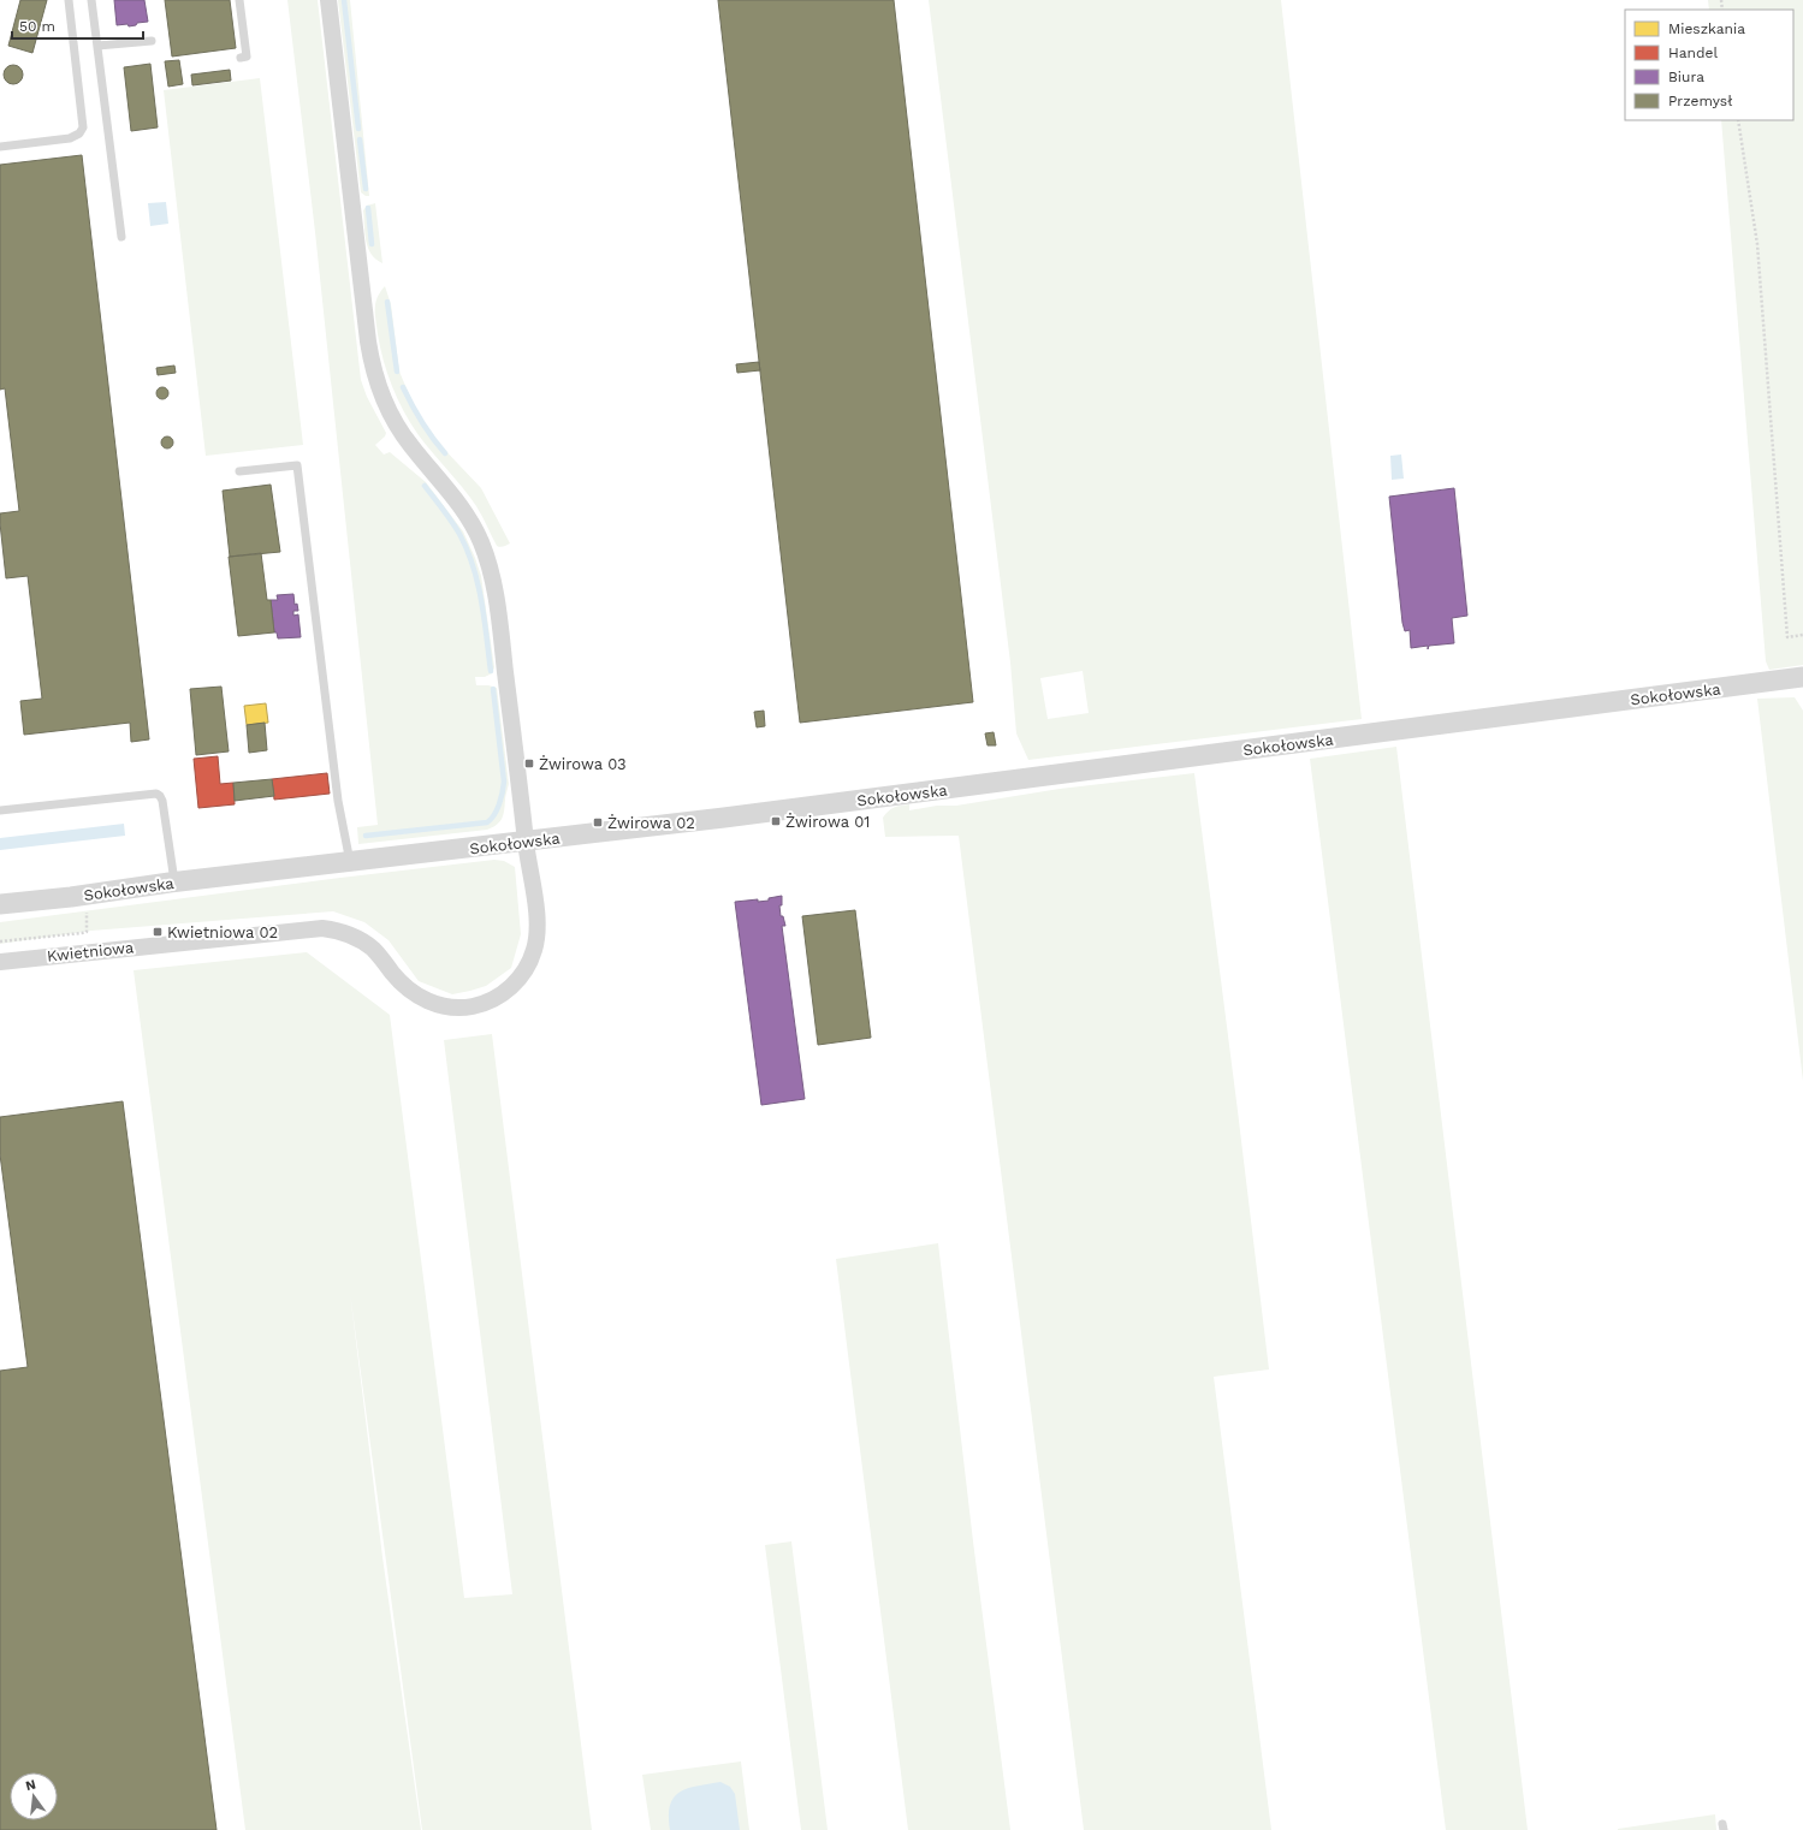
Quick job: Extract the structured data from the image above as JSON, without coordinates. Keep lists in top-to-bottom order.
{
  "streets": {
    "street": ["Sokołowska", "Kwietniowa"]
  },
  "crossings": [
    ["Sokołowska", "Kwietniowa"]
  ],
  "places": {
    "transit": [
      "Żwirowa 03",
      "Żwirowa 01",
      "Żwirowa 02",
      "Kwietniowa 02"
    ]
  },
  "legend": [
    "Mieszkania",
    "Handel",
    "Biura",
    "Przemysł"
  ],
  "scale_bar": "50 m",
  "north": "top"
}
